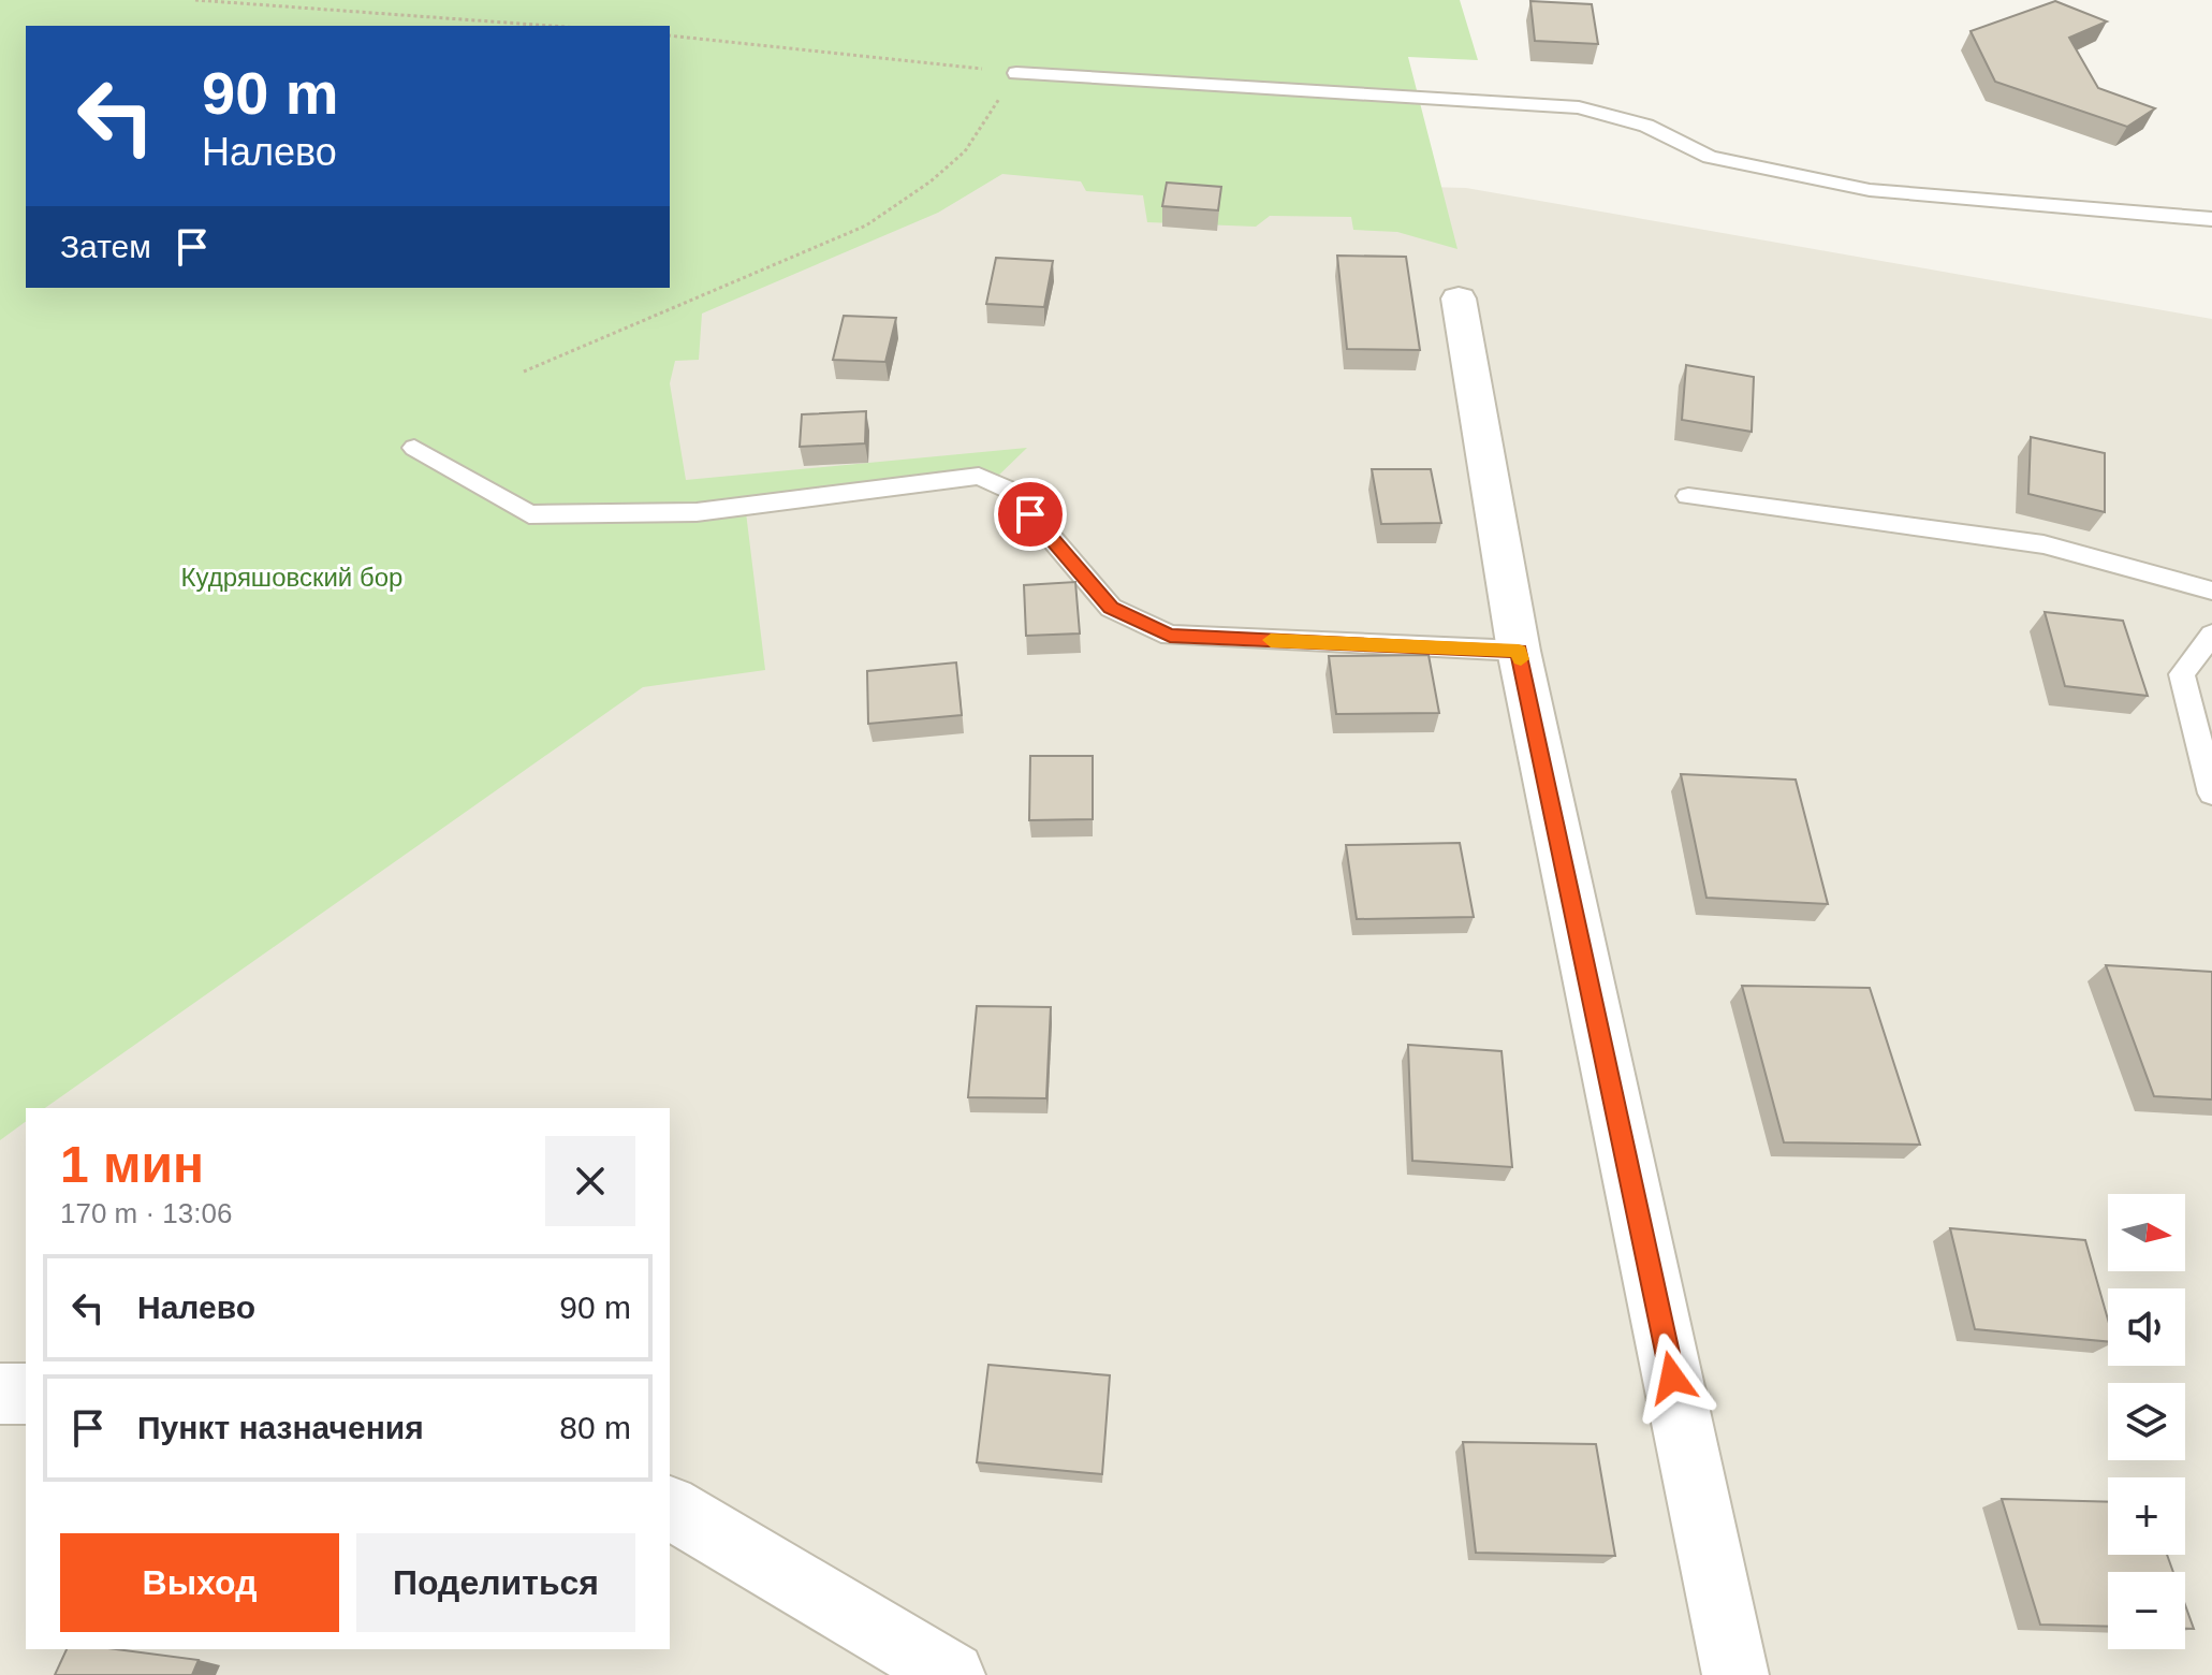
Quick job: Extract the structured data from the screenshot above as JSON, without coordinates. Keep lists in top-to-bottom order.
{
  "parks": ["Кудряшовский бор"],
  "north": "right",
  "page": {
    "turn": ["90 m", "Налево"],
    "then": "Затем",
    "heading": ["1 мин", "170 m · 13:06"],
    "map_buttons": ["+", "−"],
    "list": [
      {
        "name": "Налево",
        "value": "90 m"
      },
      {
        "name": "Пункт назначения",
        "value": "80 m"
      }
    ],
    "buttons": ["Выход", "Поделиться"]
  }
}
